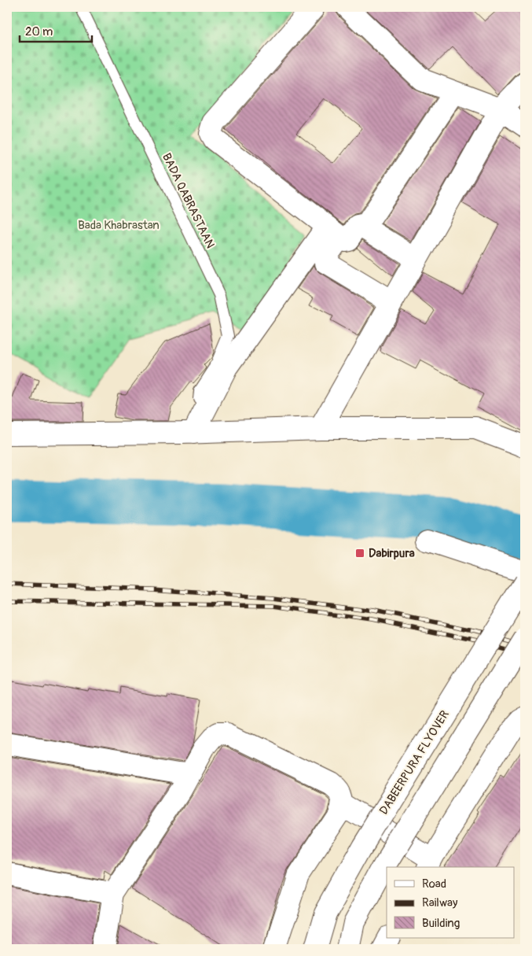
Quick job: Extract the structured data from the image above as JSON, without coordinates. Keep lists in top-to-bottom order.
{
  "streets": {
    "street": ["DABEERPURA FLYOVER"],
    "lane": ["BADA QABRASTAAN"]
  },
  "parks": ["Bada Khabrastan"],
  "places": {
    "transit": ["Dabirpura"]
  },
  "legend": ["Road", "Railway", "Building"],
  "scale_bar": "20 m"
}
